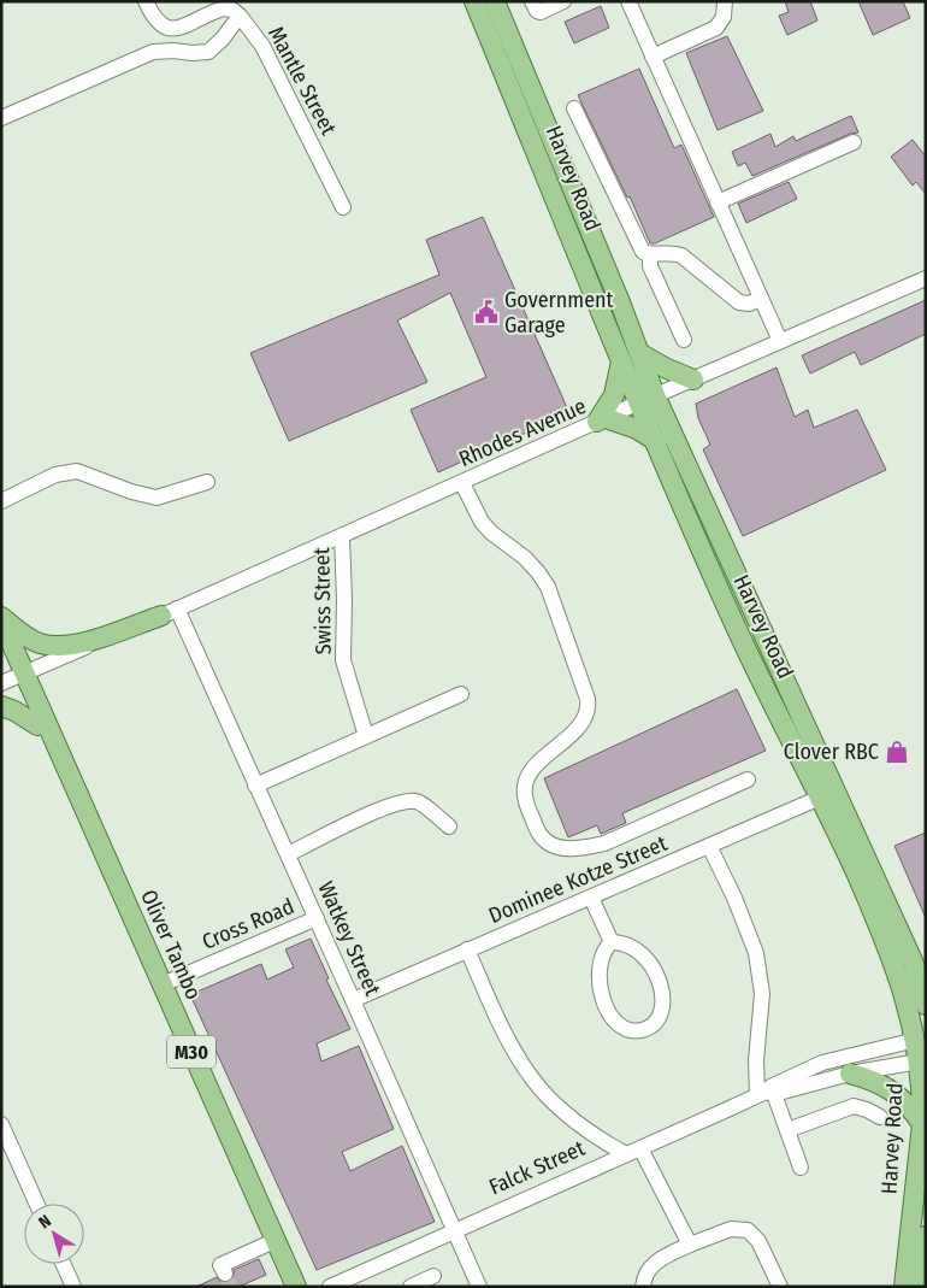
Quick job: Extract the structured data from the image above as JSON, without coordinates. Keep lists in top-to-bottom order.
{
  "streets": {
    "main road": ["Harvey Road", "Oliver Tambo", "M30"],
    "street": [
      "Mantle Street",
      "Rhodes Avenue",
      "Swiss Street",
      "Dominee Kotze Street",
      "Cross Road",
      "Watkey Street",
      "Falck Street"
    ]
  },
  "crossings": [
    ["Harvey Road", "Rhodes Avenue"],
    ["Harvey Road", "Dominee Kotze Street"],
    ["Harvey Road", "Falck Street"],
    ["Rhodes Avenue", "Swiss Street"],
    ["Rhodes Avenue", "Watkey Street"],
    ["Rhodes Avenue", "Oliver Tambo"],
    ["Dominee Kotze Street", "Watkey Street"],
    ["Cross Road", "Watkey Street"],
    ["Cross Road", "Oliver Tambo"],
    ["Watkey Street", "Falck Street"]
  ],
  "places": {
    "public building": ["Government Garage"],
    "shop": ["Clover RBC"]
  },
  "north": "top left"
}
